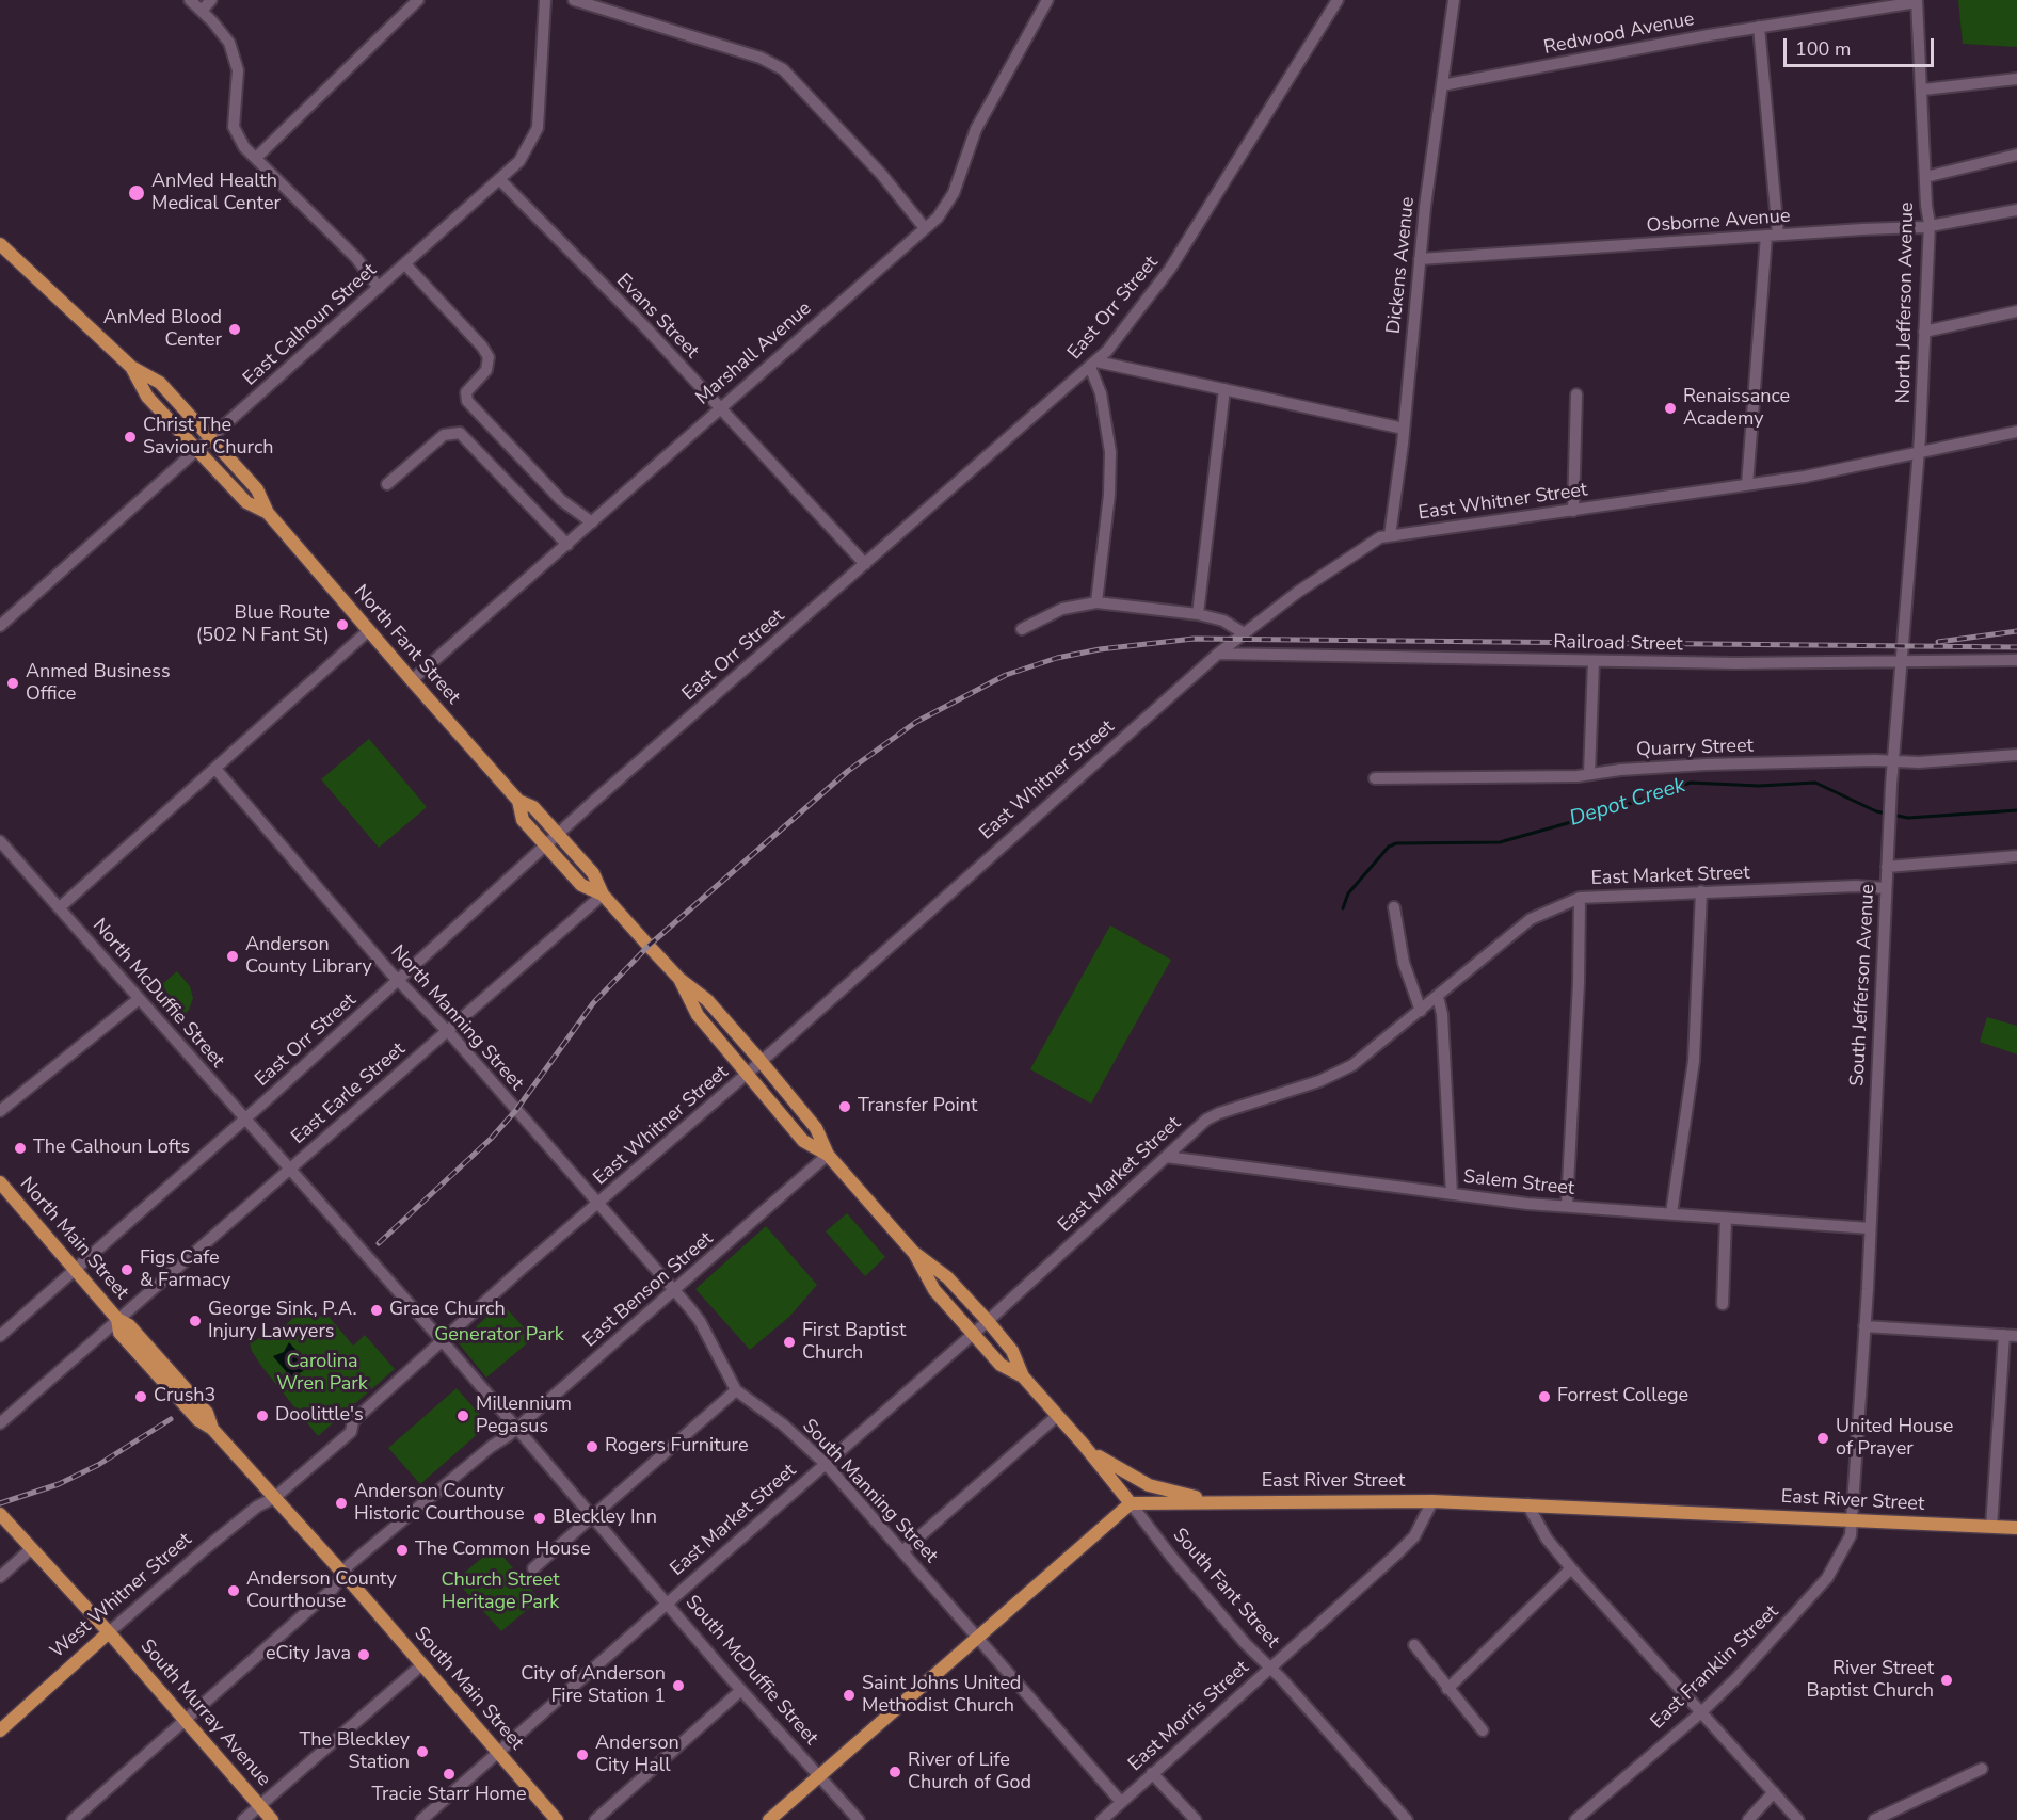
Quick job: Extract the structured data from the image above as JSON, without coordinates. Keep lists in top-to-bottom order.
{
  "streets": {
    "main road": [
      "North Fant Street",
      "North Main Street",
      "East River Street",
      "South Fant Street",
      "West Whitner Street",
      "South Main Street",
      "South Murray Avenue"
    ],
    "street": [
      "Redwood Avenue",
      "Osborne Avenue",
      "Dickens Avenue",
      "North Jefferson Avenue",
      "East Orr Street",
      "Evans Street",
      "East Calhoun Street",
      "Marshall Avenue",
      "East Whitner Street",
      "Railroad Street",
      "Quarry Street",
      "East Market Street",
      "South Jefferson Avenue",
      "North McDuffie Street",
      "North Manning Street",
      "East Earle Street",
      "Salem Street",
      "East Benson Street",
      "South Manning Street",
      "East Franklin Street",
      "South McDuffie Street",
      "East Morris Street"
    ]
  },
  "crossings": [
    ["Redwood Avenue", "Dickens Avenue"],
    ["Redwood Avenue", "North Jefferson Avenue"],
    ["Osborne Avenue", "Dickens Avenue"],
    ["Osborne Avenue", "North Jefferson Avenue"],
    ["Dickens Avenue", "East Whitner Street"],
    ["North Jefferson Avenue", "East Whitner Street"],
    ["North Jefferson Avenue", "South Jefferson Avenue"],
    ["East Orr Street", "Evans Street"],
    ["East Orr Street", "North Fant Street"],
    ["East Orr Street", "North McDuffie Street"],
    ["East Orr Street", "North Manning Street"],
    ["East Orr Street", "North Main Street"],
    ["Evans Street", "East Calhoun Street"],
    ["Evans Street", "Marshall Avenue"],
    ["East Calhoun Street", "North Fant Street"],
    ["Marshall Avenue", "North Fant Street"],
    ["East Whitner Street", "Railroad Street"],
    ["East Whitner Street", "North Fant Street"],
    ["East Whitner Street", "South Jefferson Avenue"],
    ["East Whitner Street", "North McDuffie Street"],
    ["East Whitner Street", "North Manning Street"],
    ["East Whitner Street", "North Main Street"],
    ["East Whitner Street", "South Manning Street"],
    ["East Whitner Street", "South Fant Street"],
    ["East Whitner Street", "West Whitner Street"],
    ["East Whitner Street", "South McDuffie Street"],
    ["East Whitner Street", "South Main Street"],
    ["Railroad Street", "South Jefferson Avenue"],
    ["North Fant Street", "East Earle Street"],
    ["North Fant Street", "South Fant Street"],
    ["Quarry Street", "South Jefferson Avenue"],
    ["East Market Street", "South Jefferson Avenue"],
    ["East Market Street", "Salem Street"],
    ["East Market Street", "South Manning Street"],
    ["East Market Street", "South Fant Street"],
    ["East Market Street", "South McDuffie Street"],
    ["East Market Street", "South Main Street"],
    ["South Jefferson Avenue", "Salem Street"],
    ["South Jefferson Avenue", "East River Street"],
    ["South Jefferson Avenue", "East Franklin Street"],
    ["North McDuffie Street", "East Earle Street"],
    ["North McDuffie Street", "South McDuffie Street"],
    ["North Manning Street", "East Earle Street"],
    ["North Manning Street", "South Manning Street"],
    ["East Earle Street", "North Main Street"],
    ["North Main Street", "West Whitner Street"],
    ["North Main Street", "South Main Street"],
    ["East Benson Street", "South Manning Street"],
    ["East Benson Street", "South Fant Street"],
    ["East Benson Street", "South McDuffie Street"],
    ["East Benson Street", "South Main Street"],
    ["East Benson Street", "South Murray Avenue"],
    ["East River Street", "South Fant Street"],
    ["East River Street", "East Franklin Street"],
    ["East River Street", "East Morris Street"],
    ["South Manning Street", "East Morris Street"],
    ["South Fant Street", "East Morris Street"],
    ["West Whitner Street", "South Main Street"],
    ["West Whitner Street", "South Murray Avenue"]
  ],
  "water": ["Depot Creek"],
  "parks": ["Generator Park", "Carolina Wren Park", "Church Street Heritage Park"],
  "places": [
    "AnMed Health Medical Center",
    "AnMed Blood Center",
    "Renaissance Academy",
    "Christ The Saviour Church",
    "Blue Route (502 N Fant St)",
    "Anmed Business Office",
    "Anderson County Library",
    "Transfer Point",
    "The Calhoun Lofts",
    "Figs Cafe & Farmacy",
    "Grace Church",
    "George Sink, P.A. Injury Lawyers",
    "First Baptist Church",
    "Crush3",
    "Forrest College",
    "Doolittle's",
    "Millennium Pegasus",
    "United House of Prayer",
    "Rogers Furniture",
    "Anderson County Historic Courthouse",
    "Bleckley Inn",
    "The Common House",
    "Anderson County Courthouse",
    "eCity Java",
    "River Street Baptist Church",
    "City of Anderson Fire Station 1",
    "Saint Johns United Methodist Church",
    "The Bleckley Station",
    "Anderson City Hall",
    "River of Life Church of God",
    "Tracie Starr Home"
  ],
  "scale_bar": "100 m"
}
